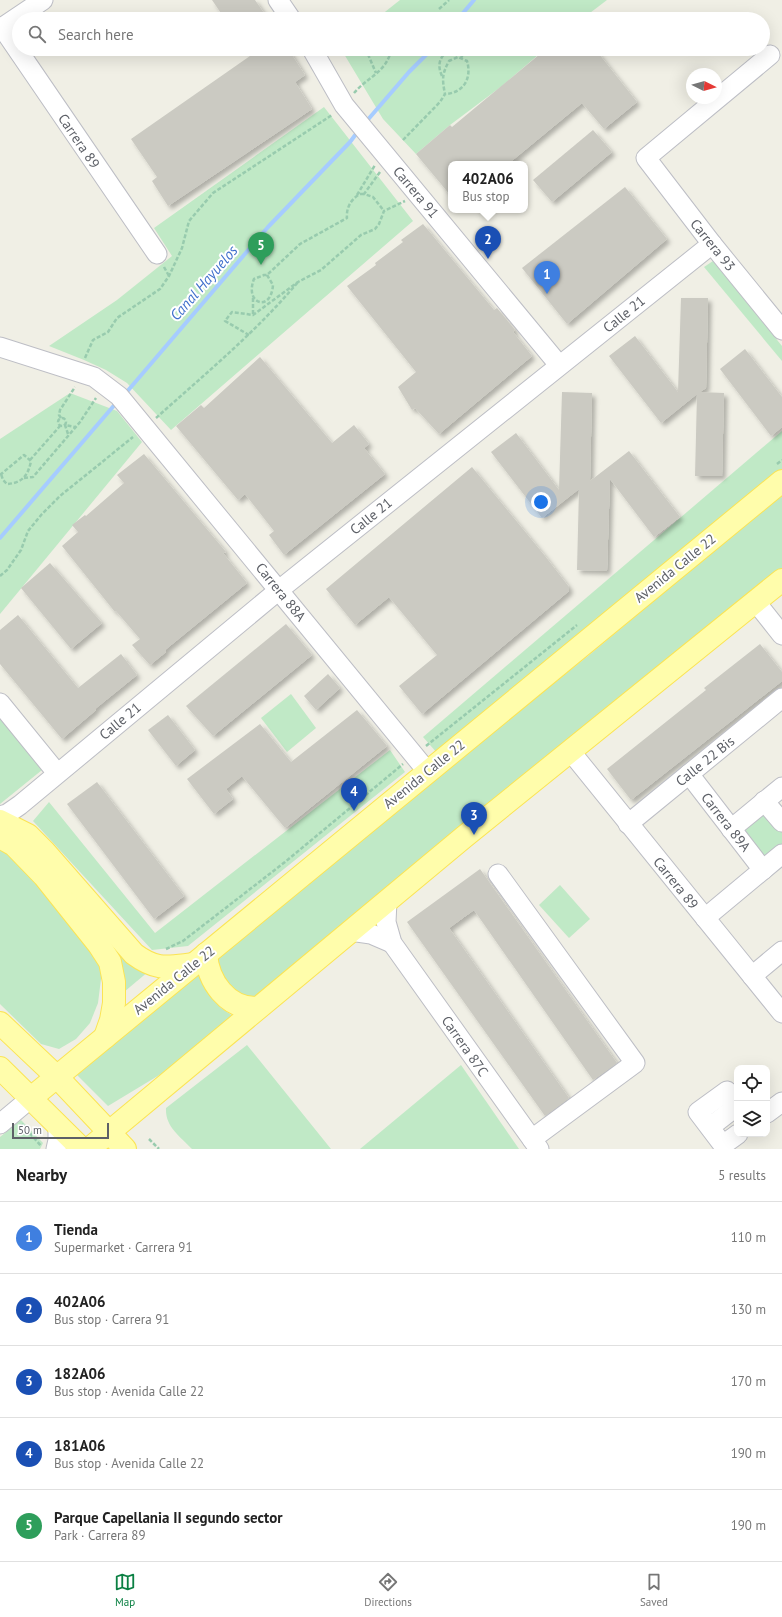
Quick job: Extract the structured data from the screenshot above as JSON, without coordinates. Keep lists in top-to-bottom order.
{
  "streets": {
    "main road": ["Avenida Calle 22"],
    "street": [
      "Carrera 89",
      "Carrera 91",
      "Carrera 93",
      "Calle 21",
      "Carrera 88A",
      "Calle 22 Bis",
      "Carrera 89A",
      "Carrera 87C"
    ]
  },
  "crossings": [
    ["Carrera 89", "Calle 22 Bis"],
    ["Carrera 91", "Calle 21"],
    ["Carrera 93", "Calle 21"],
    ["Calle 21", "Carrera 88A"],
    ["Avenida Calle 22", "Carrera 88A"],
    ["Calle 22 Bis", "Carrera 89A"]
  ],
  "water": ["Canal Hayuelos"],
  "scale_bar": "50 m",
  "north": "right",
  "page": {
    "search": "Search here",
    "popup": ["402A06", "Bus stop"],
    "pins": [
      "2",
      "5",
      "1",
      "4",
      "3"
    ],
    "scale": "50 m",
    "heading": ["Nearby", "5 results"],
    "list": [
      {
        "mark": "1",
        "name": "Tienda",
        "note": "Supermarket · Carrera 91",
        "value": "110 m"
      },
      {
        "mark": "2",
        "name": "402A06",
        "note": "Bus stop · Carrera 91",
        "value": "130 m"
      },
      {
        "mark": "3",
        "name": "182A06",
        "note": "Bus stop · Avenida Calle 22",
        "value": "170 m"
      },
      {
        "mark": "4",
        "name": "181A06",
        "note": "Bus stop · Avenida Calle 22",
        "value": "190 m"
      },
      {
        "mark": "5",
        "name": "Parque Capellania II segundo sector",
        "note": "Park · Carrera 89",
        "value": "190 m"
      }
    ],
    "nav": ["Map", "Directions", "Saved"]
  }
}
